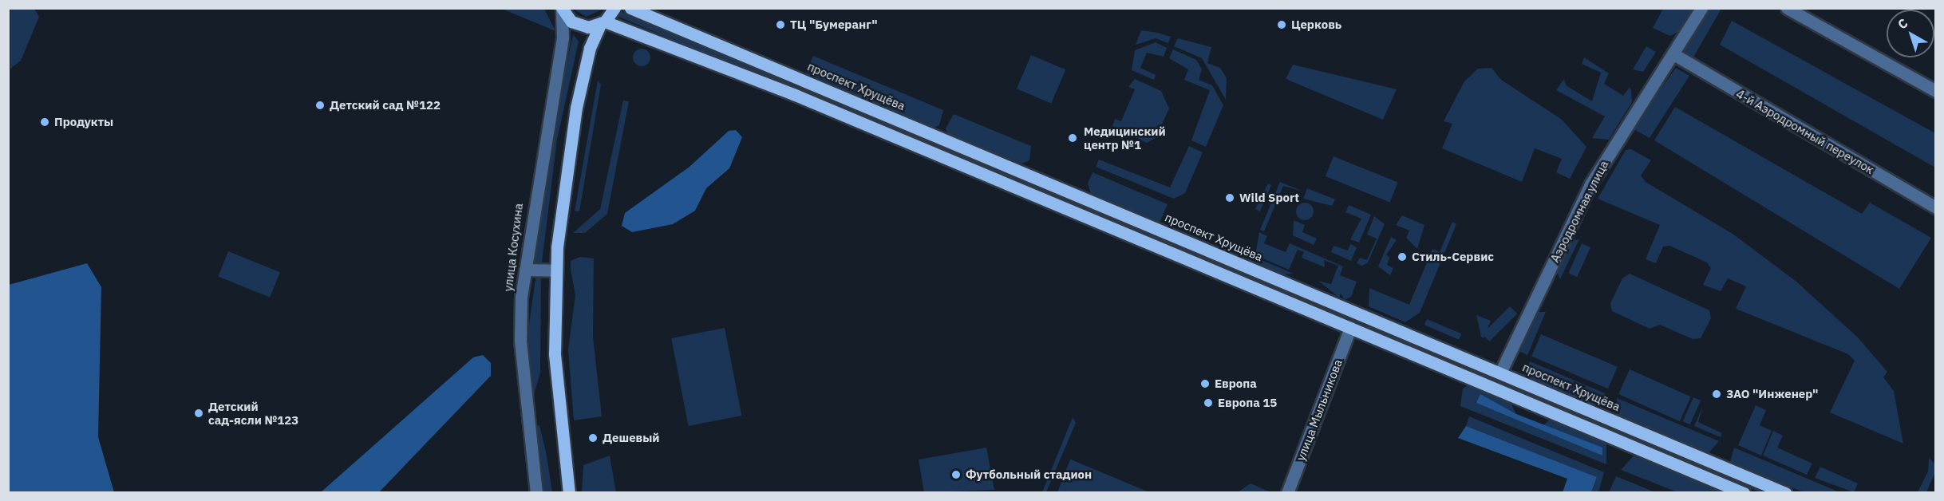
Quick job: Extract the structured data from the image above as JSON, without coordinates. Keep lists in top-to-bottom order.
{
  "streets": {
    "main road": ["проспект Хрущёва"],
    "street": [
      "4-й Аэродромный переулок",
      "Аэродромная улица",
      "улица Косухина",
      "улица Мыльникова"
    ]
  },
  "crossings": [
    ["проспект Хрущёва", "Аэродромная улица"],
    ["4-й Аэродромный переулок", "Аэродромная улица"]
  ],
  "places": [
    "ТЦ \"Бумеранг\"",
    "Церковь",
    "Детский сад №122",
    "Продукты",
    "Медицинский центр №1",
    "Wild Sport",
    "Стиль-Сервис",
    "Европа",
    "ЗАО \"Инженер\"",
    "Европа 15",
    "Детский сад-ясли №123",
    "Дешевый",
    "Футбольный стадион"
  ],
  "north": "top left"
}
